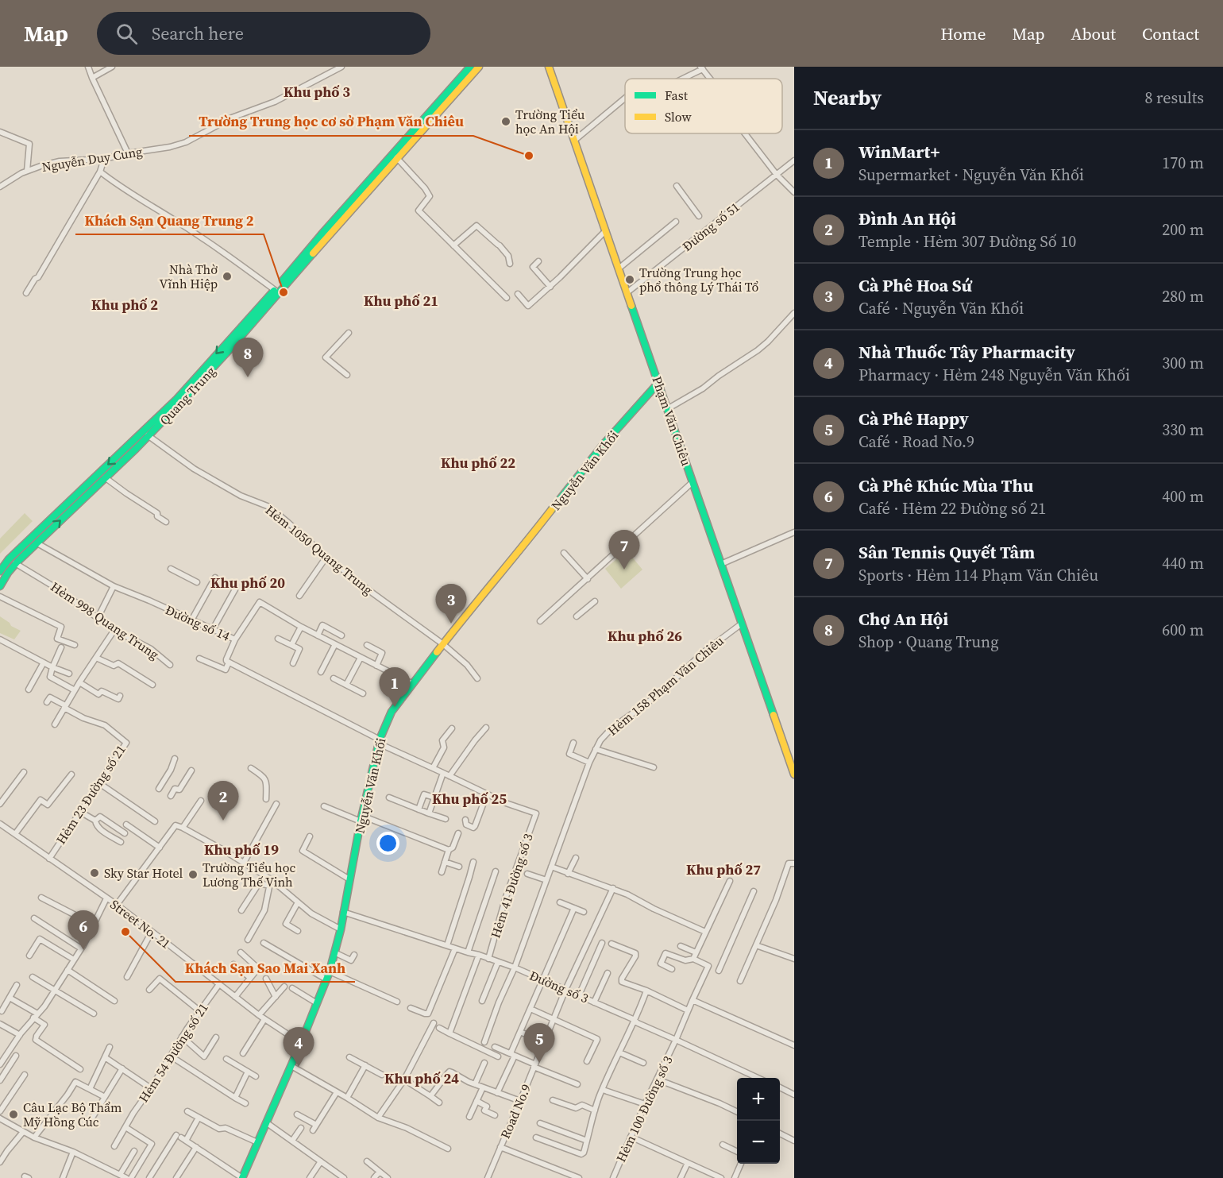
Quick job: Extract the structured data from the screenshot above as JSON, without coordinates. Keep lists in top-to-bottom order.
{
  "streets": {
    "main road": ["Quang Trung", "Phạm Văn Chiêu", "Nguyễn Văn Khối"],
    "street": [
      "Nguyễn Duy Cung",
      "Đường số 51",
      "Hẻm 1050 Quang Trung",
      "Hẻm 998 Quang Trung",
      "Đường số 14",
      "Hẻm 158 Phạm Văn Chiêu",
      "Hẻm 23 Đường số 21",
      "Hẻm 41 Đường số 3",
      "Street No. 21",
      "Đường số 3",
      "Hẻm 54 Đường số 21",
      "Hẻm 100 Đường số 3",
      "Road No.9"
    ]
  },
  "crossings": [
    ["Đường số 51", "Phạm Văn Chiêu"],
    ["Quang Trung", "Hẻm 1050 Quang Trung"],
    ["Quang Trung", "Hẻm 998 Quang Trung"],
    ["Quang Trung", "Đường số 14"],
    ["Phạm Văn Chiêu", "Nguyễn Văn Khối"],
    ["Phạm Văn Chiêu", "Hẻm 158 Phạm Văn Chiêu"],
    ["Nguyễn Văn Khối", "Hẻm 1050 Quang Trung"],
    ["Nguyễn Văn Khối", "Đường số 14"],
    ["Nguyễn Văn Khối", "Street No. 21"],
    ["Nguyễn Văn Khối", "Đường số 3"],
    ["Đường số 14", "Hẻm 41 Đường số 3"],
    ["Hẻm 158 Phạm Văn Chiêu", "Đường số 3"],
    ["Hẻm 23 Đường số 21", "Street No. 21"],
    ["Hẻm 41 Đường số 3", "Đường số 3"],
    ["Street No. 21", "Hẻm 54 Đường số 21"],
    ["Đường số 3", "Hẻm 100 Đường số 3"],
    ["Đường số 3", "Road No.9"]
  ],
  "districts": [
    "Khu phố 3",
    "Khu phố 21",
    "Khu phố 2",
    "Khu phố 22",
    "Khu phố 20",
    "Khu phố 26",
    "Khu phố 25",
    "Khu phố 19",
    "Khu phố 27",
    "Khu phố 24"
  ],
  "places": [
    "Trường Tiểu học An Hội",
    "Trường Trung học cơ sở Phạm Văn Chiêu",
    "Nhà Thờ Vĩnh Hiệp",
    "Trường Trung học phổ thông Lý Thái Tổ",
    "Khách Sạn Quang Trung 2",
    "Sky Star Hotel",
    "Trường Tiểu học Lương Thế Vinh",
    "Khách Sạn Sao Mai Xanh",
    "Câu Lạc Bộ Thẩm Mỹ Hồng Cúc"
  ],
  "legend": ["Fast", "Slow"],
  "page": {
    "header": "Map",
    "search": "Search here",
    "nav": [
      "Home",
      "Map",
      "About",
      "Contact"
    ],
    "heading": ["Nearby", "8 results"],
    "list": [
      {
        "mark": "1",
        "name": "WinMart+",
        "note": "Supermarket · Nguyễn Văn Khối",
        "value": "170 m"
      },
      {
        "mark": "2",
        "name": "Đình An Hội",
        "note": "Temple · Hẻm 307 Đường Số 10",
        "value": "200 m"
      },
      {
        "mark": "3",
        "name": "Cà Phê Hoa Sứ",
        "note": "Café · Nguyễn Văn Khối",
        "value": "280 m"
      },
      {
        "mark": "4",
        "name": "Nhà Thuốc Tây Pharmacity",
        "note": "Pharmacy · Hẻm 248 Nguyễn Văn Khối",
        "value": "300 m"
      },
      {
        "mark": "5",
        "name": "Cà Phê Happy",
        "note": "Café · Road No.9",
        "value": "330 m"
      },
      {
        "mark": "6",
        "name": "Cà Phê Khúc Mùa Thu",
        "note": "Café · Hẻm 22 Đường số 21",
        "value": "400 m"
      },
      {
        "mark": "7",
        "name": "Sân Tennis Quyết Tâm",
        "note": "Sports · Hẻm 114 Phạm Văn Chiêu",
        "value": "440 m"
      },
      {
        "mark": "8",
        "name": "Chợ An Hội",
        "note": "Shop · Quang Trung",
        "value": "600 m"
      }
    ],
    "pins": [
      "8",
      "7",
      "3",
      "1",
      "2",
      "6",
      "5",
      "4"
    ],
    "map_buttons": ["+", "−"]
  }
}
